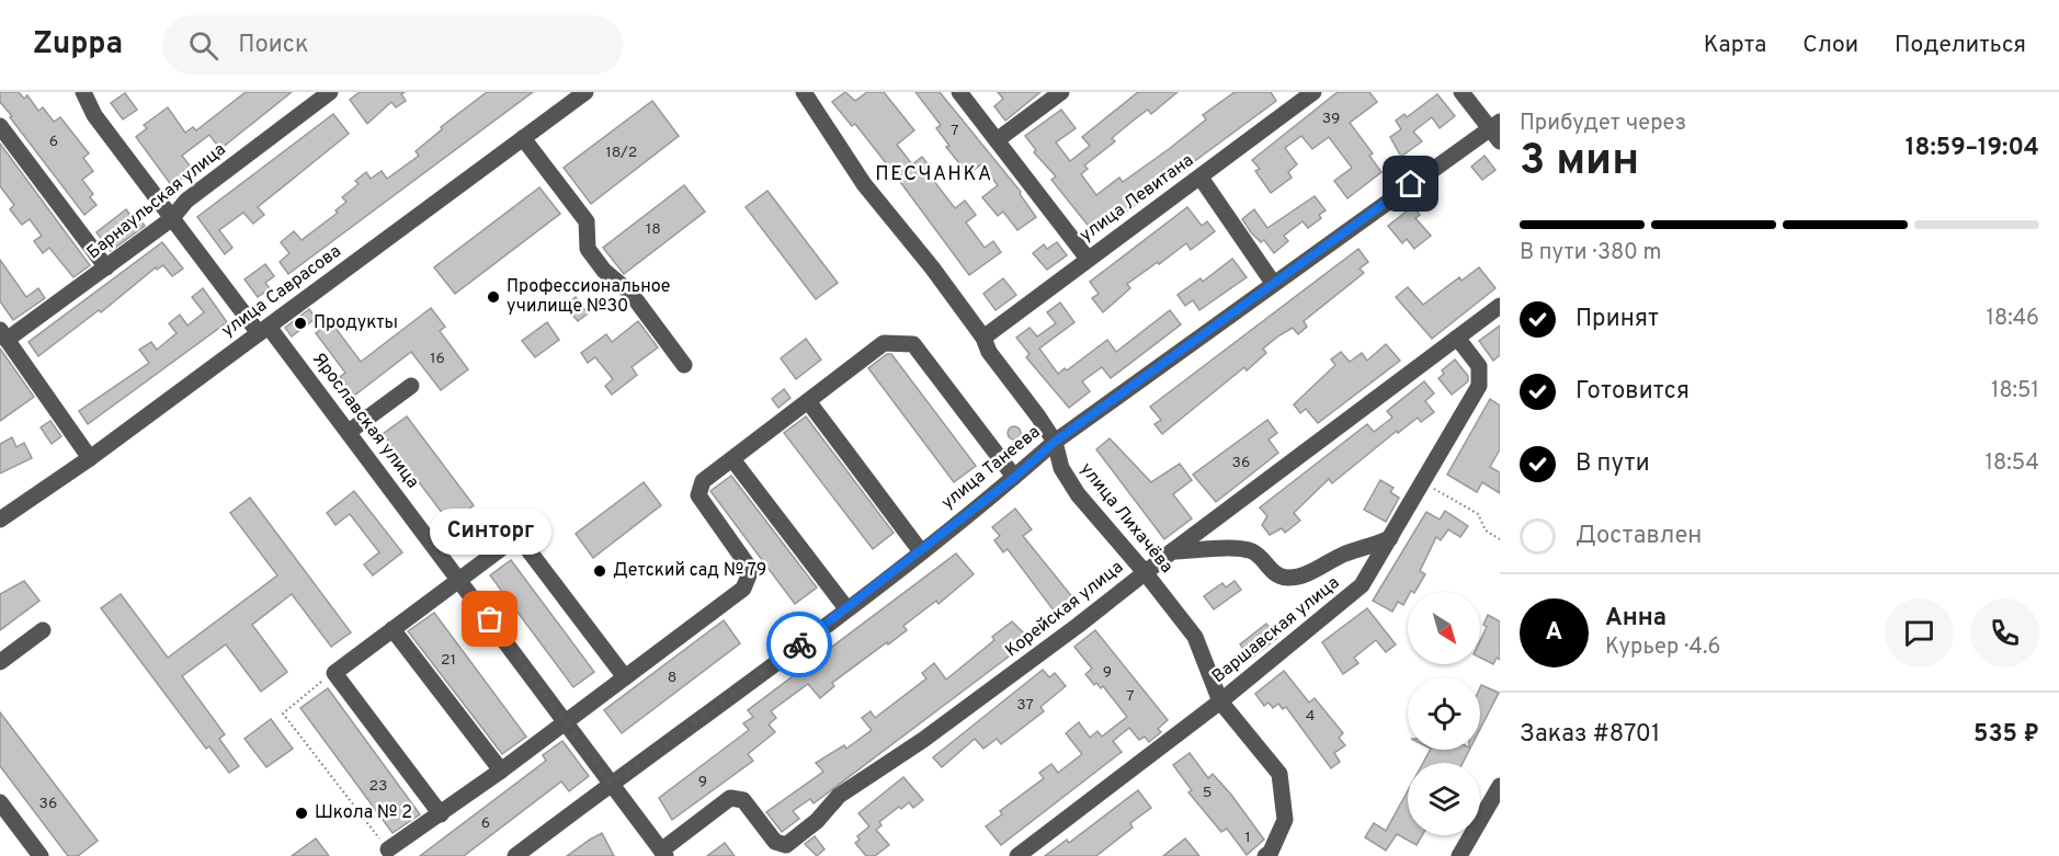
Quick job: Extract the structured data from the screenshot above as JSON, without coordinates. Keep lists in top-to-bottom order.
{
  "streets": {
    "street": [
      "улица Левитана",
      "Барнаульская улица",
      "улица Саврасова",
      "Ярославская улица",
      "улица Танеева",
      "улица Лихачёва",
      "Корейская улица",
      "Варшавская улица"
    ]
  },
  "crossings": [
    ["улица Левитана", "улица Лихачёва"],
    ["Барнаульская улица", "Ярославская улица"],
    ["улица Саврасова", "Ярославская улица"],
    ["Ярославская улица", "улица Танеева"],
    ["улица Танеева", "улица Лихачёва"],
    ["улица Лихачёва", "Корейская улица"],
    ["улица Лихачёва", "Варшавская улица"],
    ["Корейская улица", "Варшавская улица"]
  ],
  "districts": ["ПЕСЧАНКА"],
  "places": [
    "Профессиональное училище №30",
    "Продукты",
    "Детский сад № 79",
    "Синторг",
    "Школа № 2"
  ],
  "house_numbers": [
    "39",
    "7",
    "6",
    "18/2",
    "18",
    "16",
    "36",
    "21",
    "9",
    "8",
    "7",
    "37",
    "4",
    "9",
    "23",
    "5",
    "36",
    "6",
    "1"
  ],
  "north": "bottom right",
  "page": {
    "header": "Zuppa",
    "search": "Поиск",
    "nav": ["Карта", "Слои", "Поделиться"],
    "heading": ["3 мин", "Прибудет через", "18:59–19:04"],
    "panel": [
      "Анна",
      "Курьер · 4.6",
      "Заказ #8701",
      "535 ₽"
    ],
    "bar": "В пути · 380 m",
    "list": [
      ["Принят", "18:46"],
      ["Готовится", "18:51"],
      ["В пути", "18:54"],
      "Доставлен"
    ],
    "bubble": "Синторг",
    "round": "А"
  }
}
